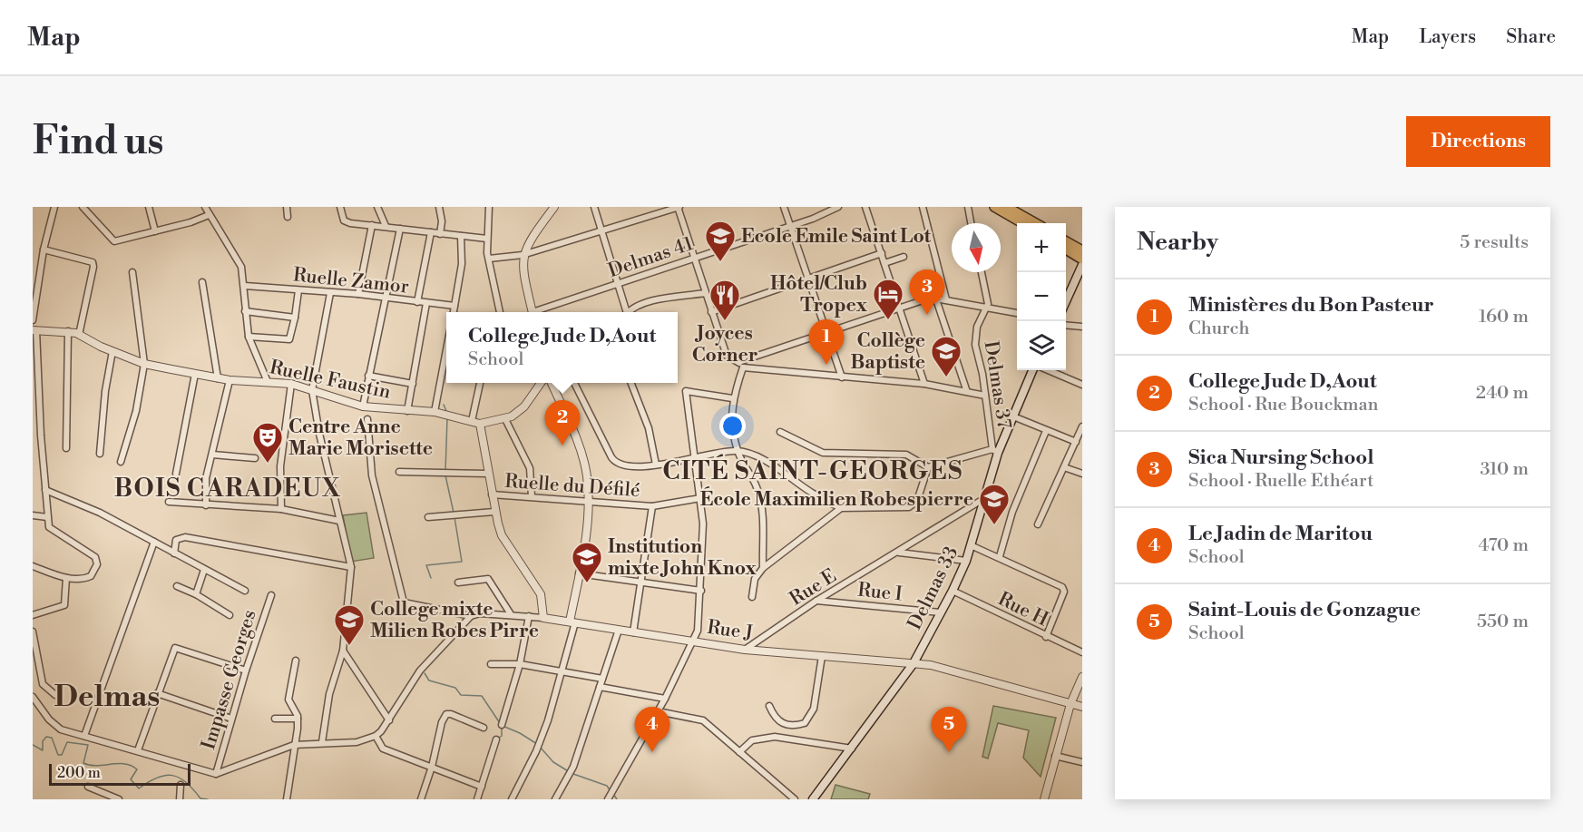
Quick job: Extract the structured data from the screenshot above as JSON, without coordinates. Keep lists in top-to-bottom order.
{
  "streets": {
    "main road": ["Delmas 33"],
    "street": [
      "Delmas 41",
      "Ruelle Zamor",
      "Ruelle Faustin",
      "Delmas 37",
      "Ruelle du Défilé",
      "Rue E",
      "Rue I",
      "Rue H",
      "Rue J",
      "Impasse Georges"
    ]
  },
  "crossings": [
    ["Delmas 37", "Delmas 33"],
    ["Rue E", "Delmas 33"],
    ["Rue E", "Rue I"],
    ["Rue E", "Rue J"],
    ["Delmas 33", "Rue I"],
    ["Delmas 33", "Rue H"],
    ["Delmas 33", "Rue J"]
  ],
  "districts": ["CITÉ SAINT-GEORGES", "BOIS CARADEUX", "Delmas"],
  "places": {
    "school or university": [
      "Ecole Emile Saint Lot",
      "Collège Baptiste",
      "École Maximilien Robespierre",
      "Institution mixte John Knox",
      "College mixte Milien Robes Pirre"
    ],
    "hotel": ["Hôtel/Club Tropex"],
    "restaurant": ["Joyces Corner"],
    "theatre": ["Centre Anne Marie Morisette"]
  },
  "scale_bar": "200 m",
  "north": "bottom",
  "page": {
    "header": "Map",
    "nav": ["Map", "Layers", "Share"],
    "buttons": "Directions",
    "title": "Find us",
    "heading": ["Nearby", "5 results"],
    "map_buttons": ["+", "−"],
    "pins": [
      "3",
      "1",
      "2",
      "4",
      "5"
    ],
    "list": [
      {
        "mark": "1",
        "name": "Ministères du Bon Pasteur",
        "note": "Church",
        "value": "160 m"
      },
      {
        "mark": "2",
        "name": "College Jude D,Aout",
        "note": "School · Rue Bouckman",
        "value": "240 m"
      },
      {
        "mark": "3",
        "name": "Sica Nursing School",
        "note": "School · Ruelle Ethéart",
        "value": "310 m"
      },
      {
        "mark": "4",
        "name": "Le Jadin de Maritou",
        "note": "School",
        "value": "470 m"
      },
      {
        "mark": "5",
        "name": "Saint-Louis de Gonzague",
        "note": "School",
        "value": "550 m"
      }
    ],
    "popup": ["College Jude D,Aout", "School"],
    "scale": "200 m"
  }
}
